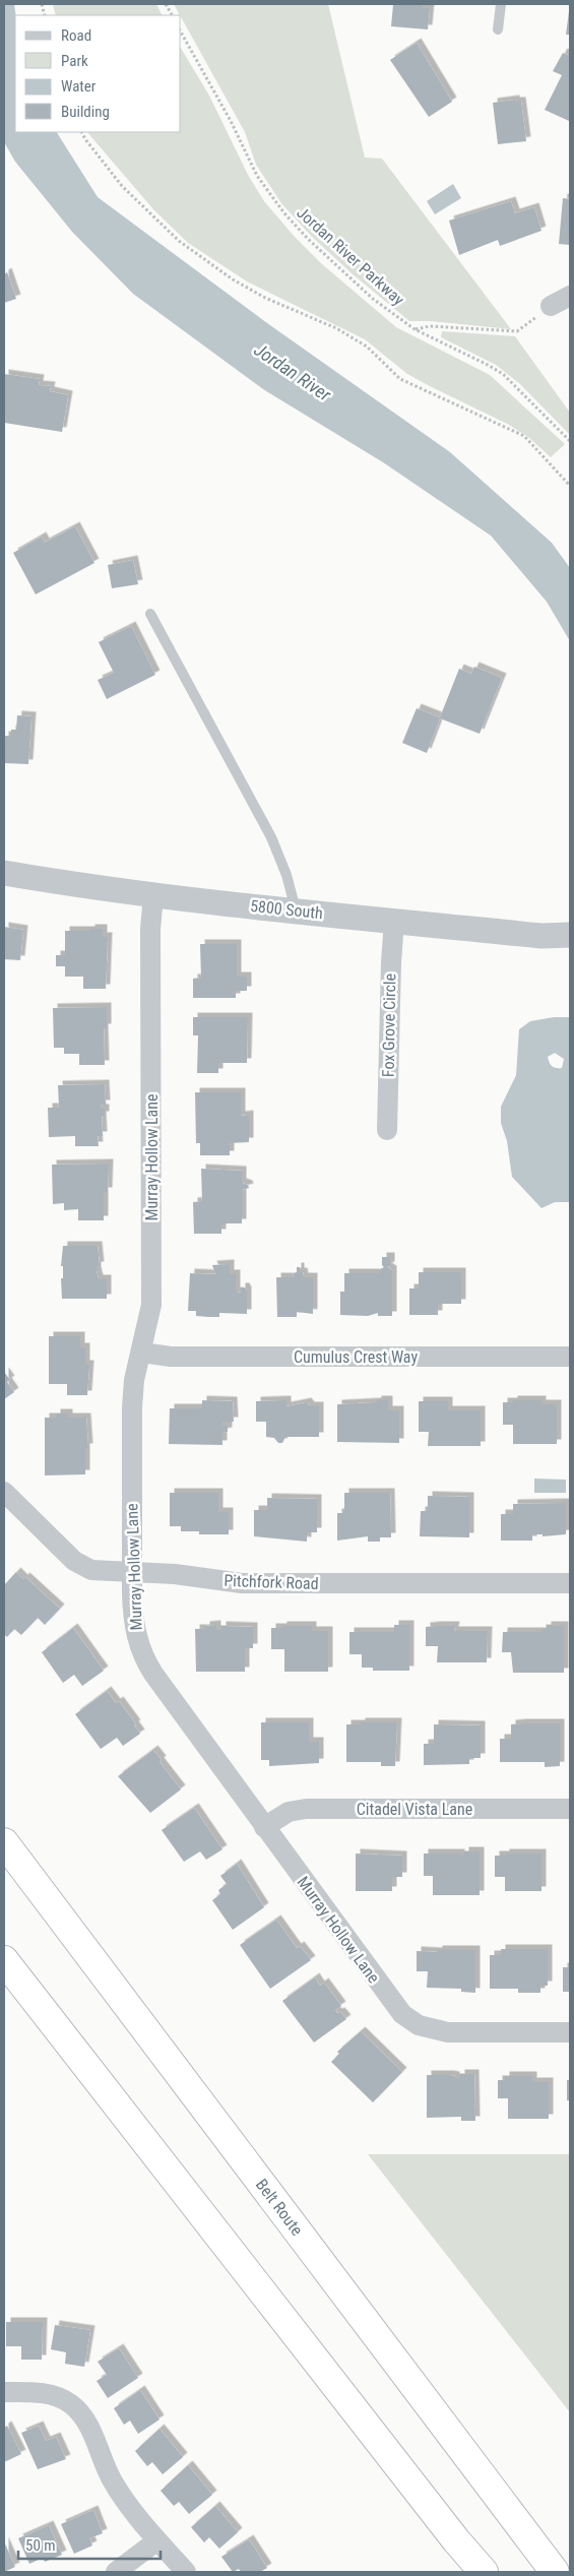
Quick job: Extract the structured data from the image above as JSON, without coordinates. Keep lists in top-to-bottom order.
{
  "streets": {
    "highway": ["Belt Route"],
    "street": [
      "5800 South",
      "Fox Grove Circle",
      "Murray Hollow Lane",
      "Cumulus Crest Way",
      "Pitchfork Road",
      "Citadel Vista Lane"
    ],
    "path": ["Jordan River Parkway"]
  },
  "crossings": [
    ["5800 South", "Fox Grove Circle"],
    ["5800 South", "Murray Hollow Lane"],
    ["Murray Hollow Lane", "Cumulus Crest Way"],
    ["Murray Hollow Lane", "Pitchfork Road"],
    ["Murray Hollow Lane", "Citadel Vista Lane"]
  ],
  "water": ["Jordan River"],
  "legend": [
    "Road",
    "Park",
    "Water",
    "Building"
  ],
  "scale_bar": "50 m"
}
